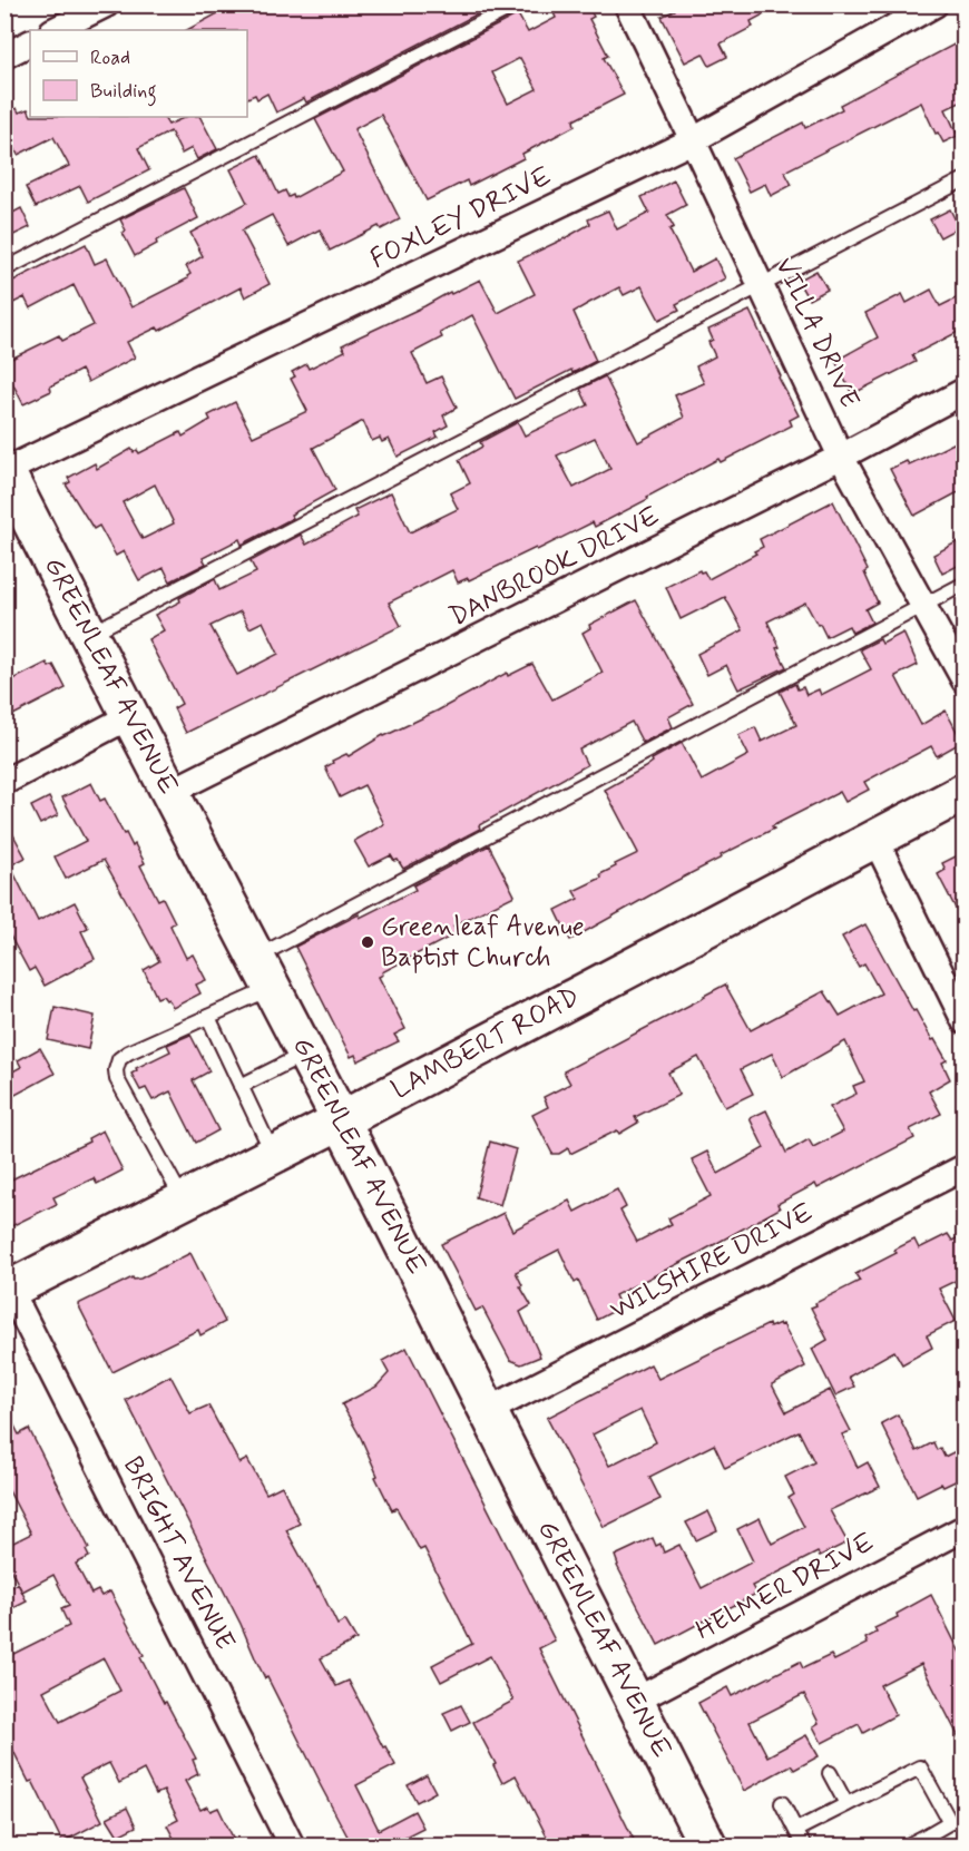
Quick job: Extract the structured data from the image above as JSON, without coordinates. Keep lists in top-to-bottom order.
{
  "streets": {
    "street": [
      "FOXLEY DRIVE",
      "VILLA DRIVE",
      "DANBROOK DRIVE",
      "GREENLEAF AVENUE",
      "LAMBERT ROAD",
      "WILSHIRE DRIVE",
      "BRIGHT AVENUE",
      "HELMER DRIVE"
    ]
  },
  "crossings": [
    ["FOXLEY DRIVE", "VILLA DRIVE"],
    ["FOXLEY DRIVE", "GREENLEAF AVENUE"],
    ["VILLA DRIVE", "DANBROOK DRIVE"],
    ["DANBROOK DRIVE", "GREENLEAF AVENUE"],
    ["GREENLEAF AVENUE", "LAMBERT ROAD"],
    ["GREENLEAF AVENUE", "WILSHIRE DRIVE"],
    ["GREENLEAF AVENUE", "HELMER DRIVE"],
    ["LAMBERT ROAD", "BRIGHT AVENUE"]
  ],
  "places": ["Greenleaf Avenue Baptist Church"],
  "legend": ["Road", "Building"]
}
